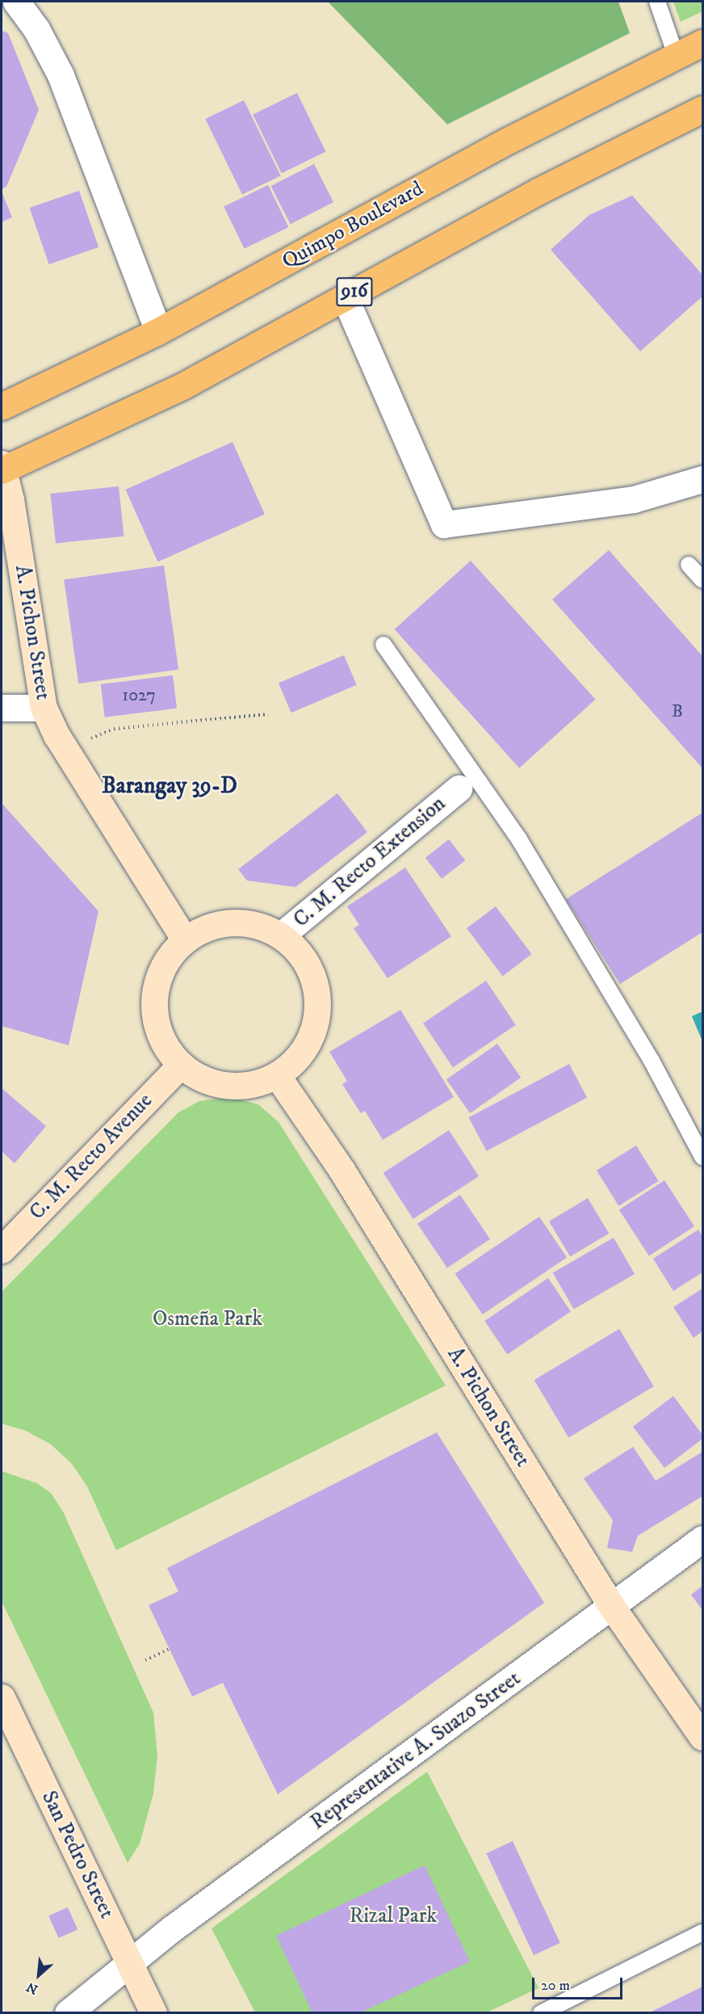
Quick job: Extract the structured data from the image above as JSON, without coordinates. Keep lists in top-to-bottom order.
{
  "streets": {
    "main road": [
      "Quimpo Boulevard",
      "916",
      "A. Pichon Street",
      "C. M. Recto Avenue",
      "San Pedro Street"
    ],
    "street": ["C. M. Recto Extension", "Representative A. Suazo Street"]
  },
  "crossings": [
    ["916", "A. Pichon Street"],
    ["A. Pichon Street", "C. M. Recto Extension"],
    ["A. Pichon Street", "C. M. Recto Avenue"],
    ["A. Pichon Street", "Representative A. Suazo Street"],
    ["C. M. Recto Extension", "C. M. Recto Avenue"],
    ["Representative A. Suazo Street", "San Pedro Street"]
  ],
  "districts": ["Barangay 39-D"],
  "parks": ["Osmeña Park", "Rizal Park"],
  "house_numbers": ["1027", "B"],
  "scale_bar": "20 m",
  "north": "bottom left"
}
